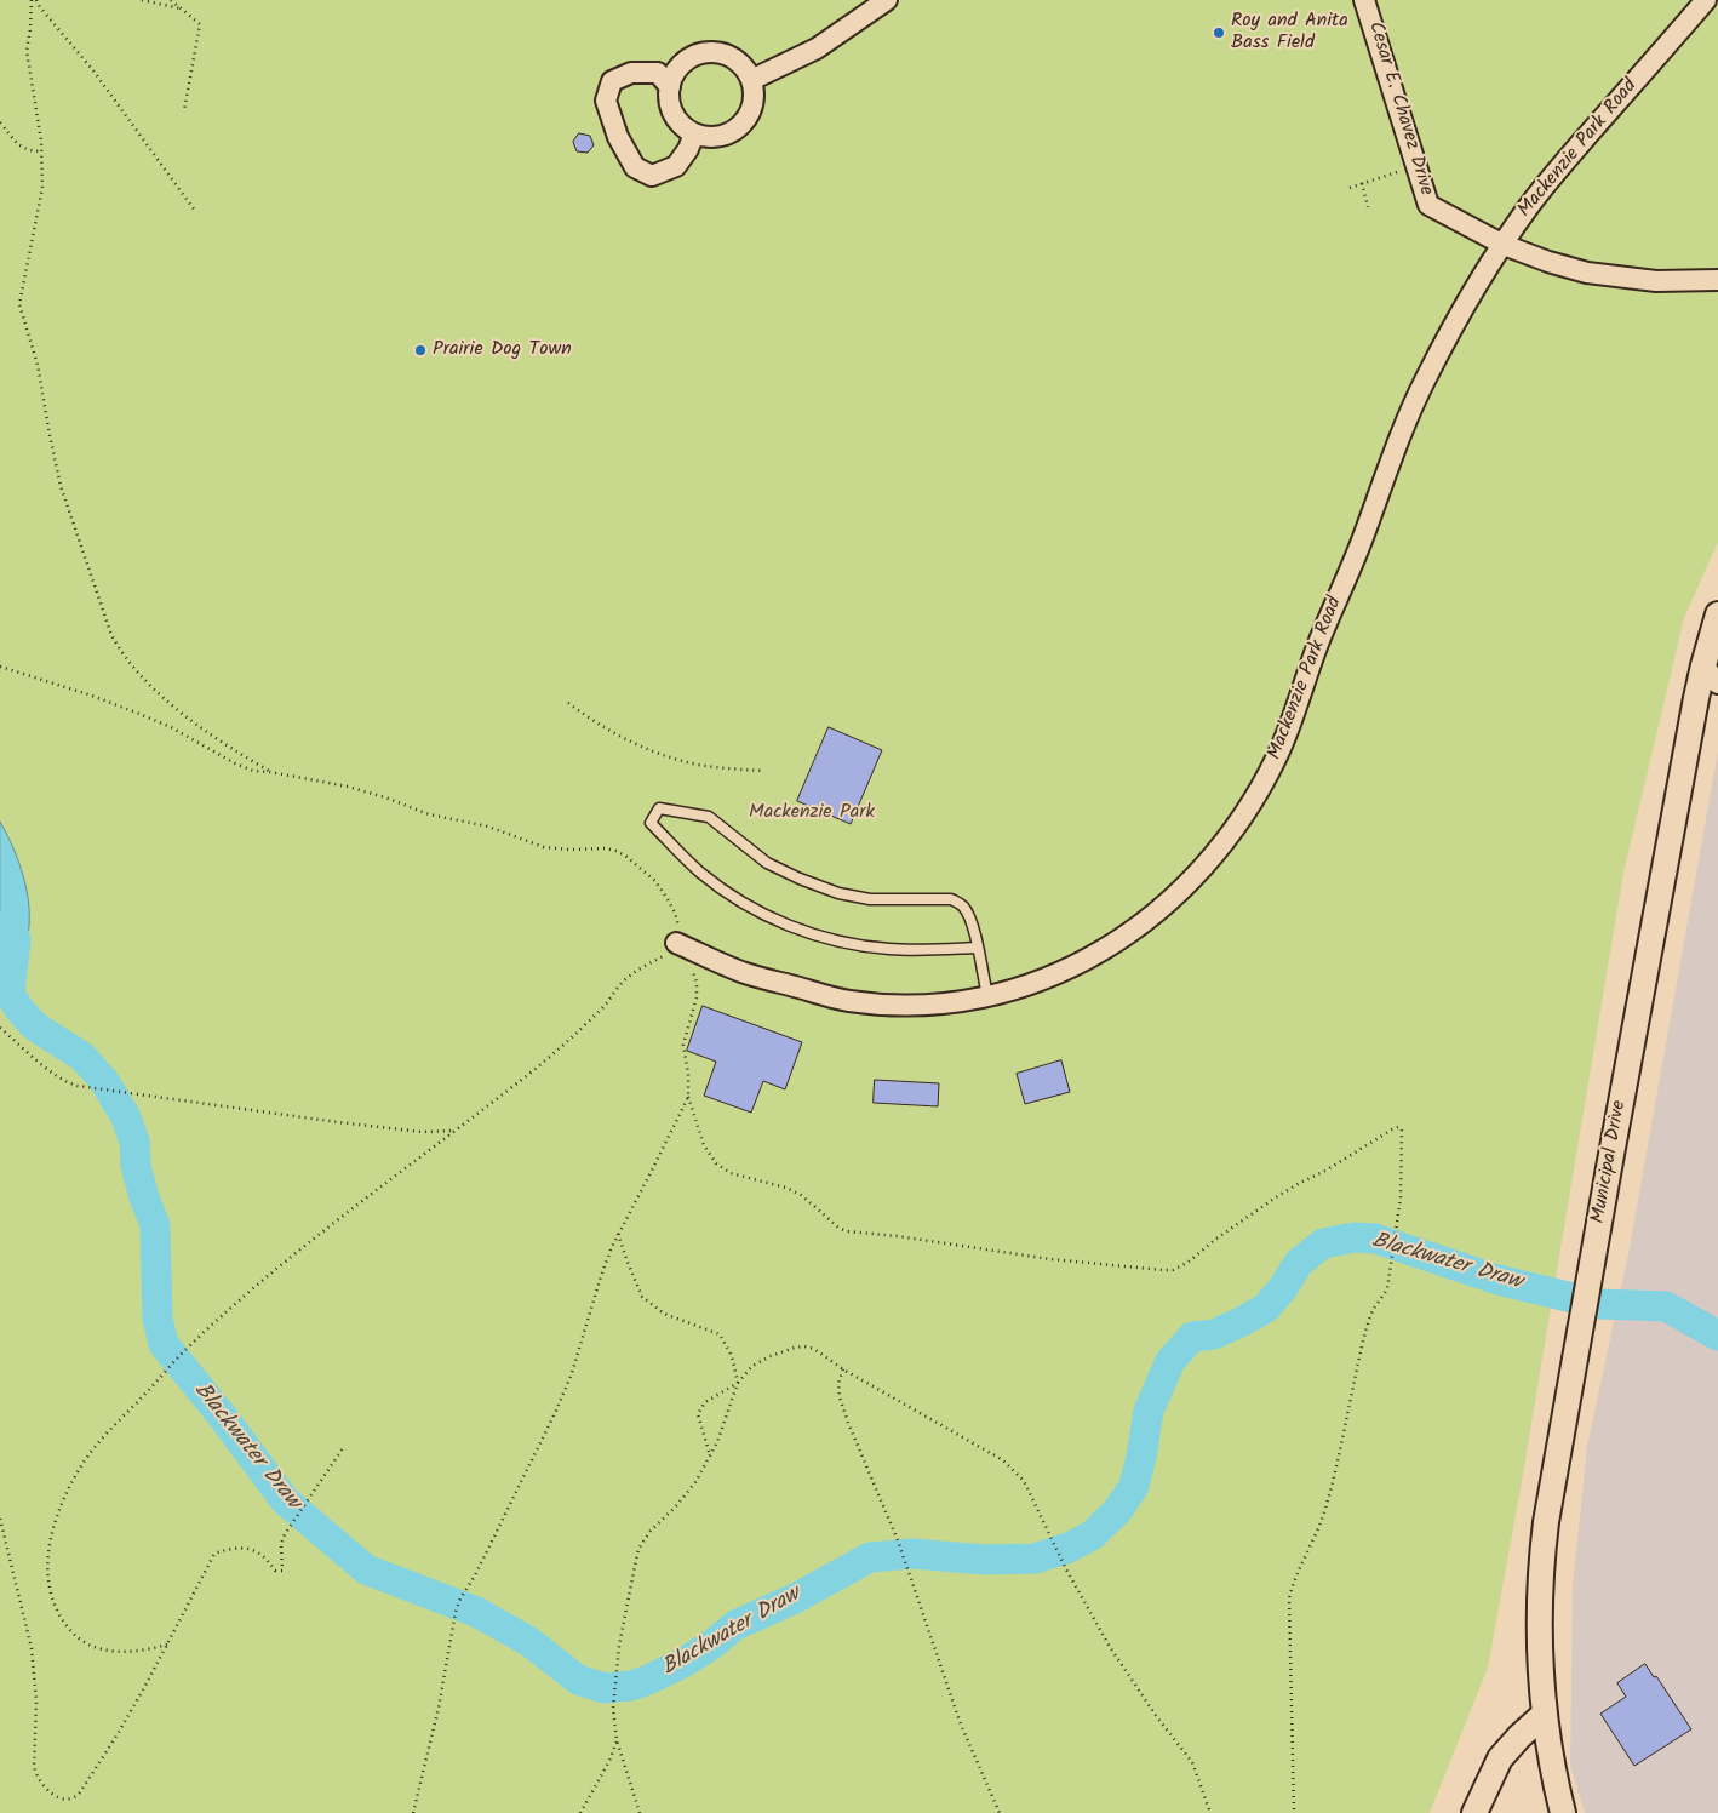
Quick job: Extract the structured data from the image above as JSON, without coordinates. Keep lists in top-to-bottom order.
{
  "streets": {
    "street": ["Cesar E. Chavez Drive", "Mackenzie Park Road", "Municipal Drive"]
  },
  "crossings": [
    ["Cesar E. Chavez Drive", "Mackenzie Park Road"]
  ],
  "water": ["Blackwater Draw"],
  "parks": ["Mackenzie Park"],
  "places": ["Roy and Anita Bass Field", "Prairie Dog Town"]
}
